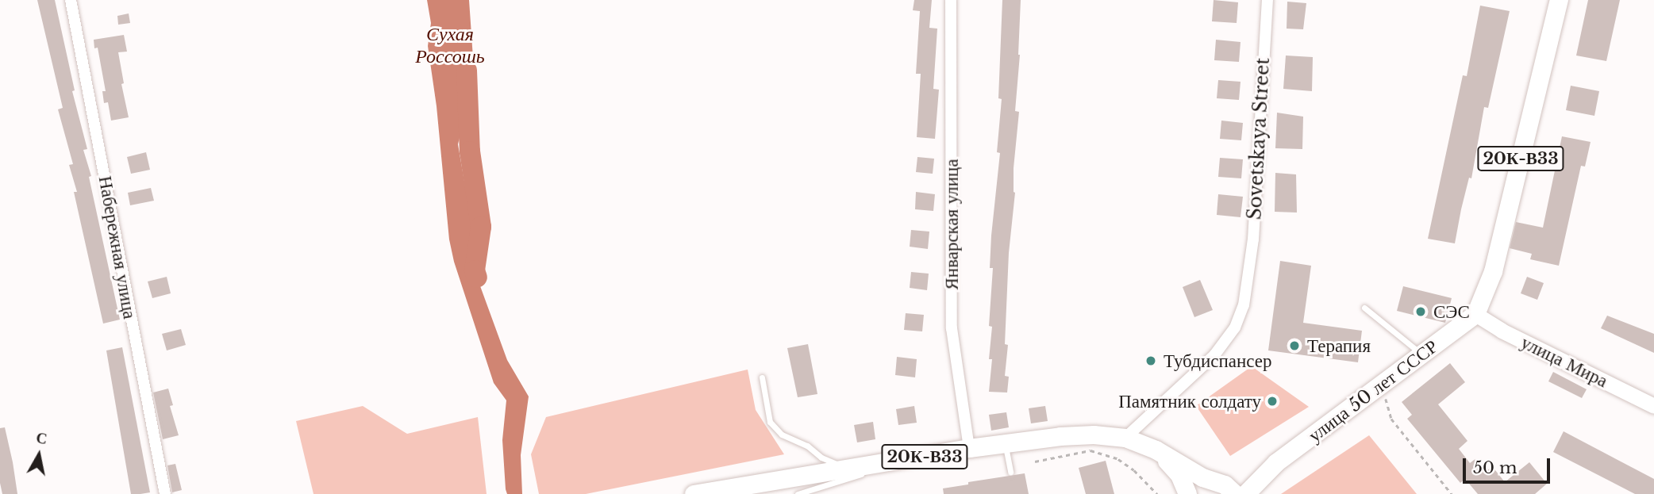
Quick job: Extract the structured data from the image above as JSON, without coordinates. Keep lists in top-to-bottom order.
{
  "streets": {
    "main road": ["20К-В33", "улица Мира", "улица 50 лет СССР"],
    "street": ["Январская улица", "Набережная улица"]
  },
  "crossings": [
    ["20К-В33", "Январская улица"],
    ["20К-В33", "улица Мира"],
    ["20К-В33", "улица 50 лет СССР"],
    ["улица Мира", "улица 50 лет СССР"]
  ],
  "water": ["Сухая Россошь"],
  "places": [
    "СЭС",
    "Терапия",
    "Тубдиспансер",
    "Памятник солдату"
  ],
  "scale_bar": "50 m",
  "north": "top"
}
